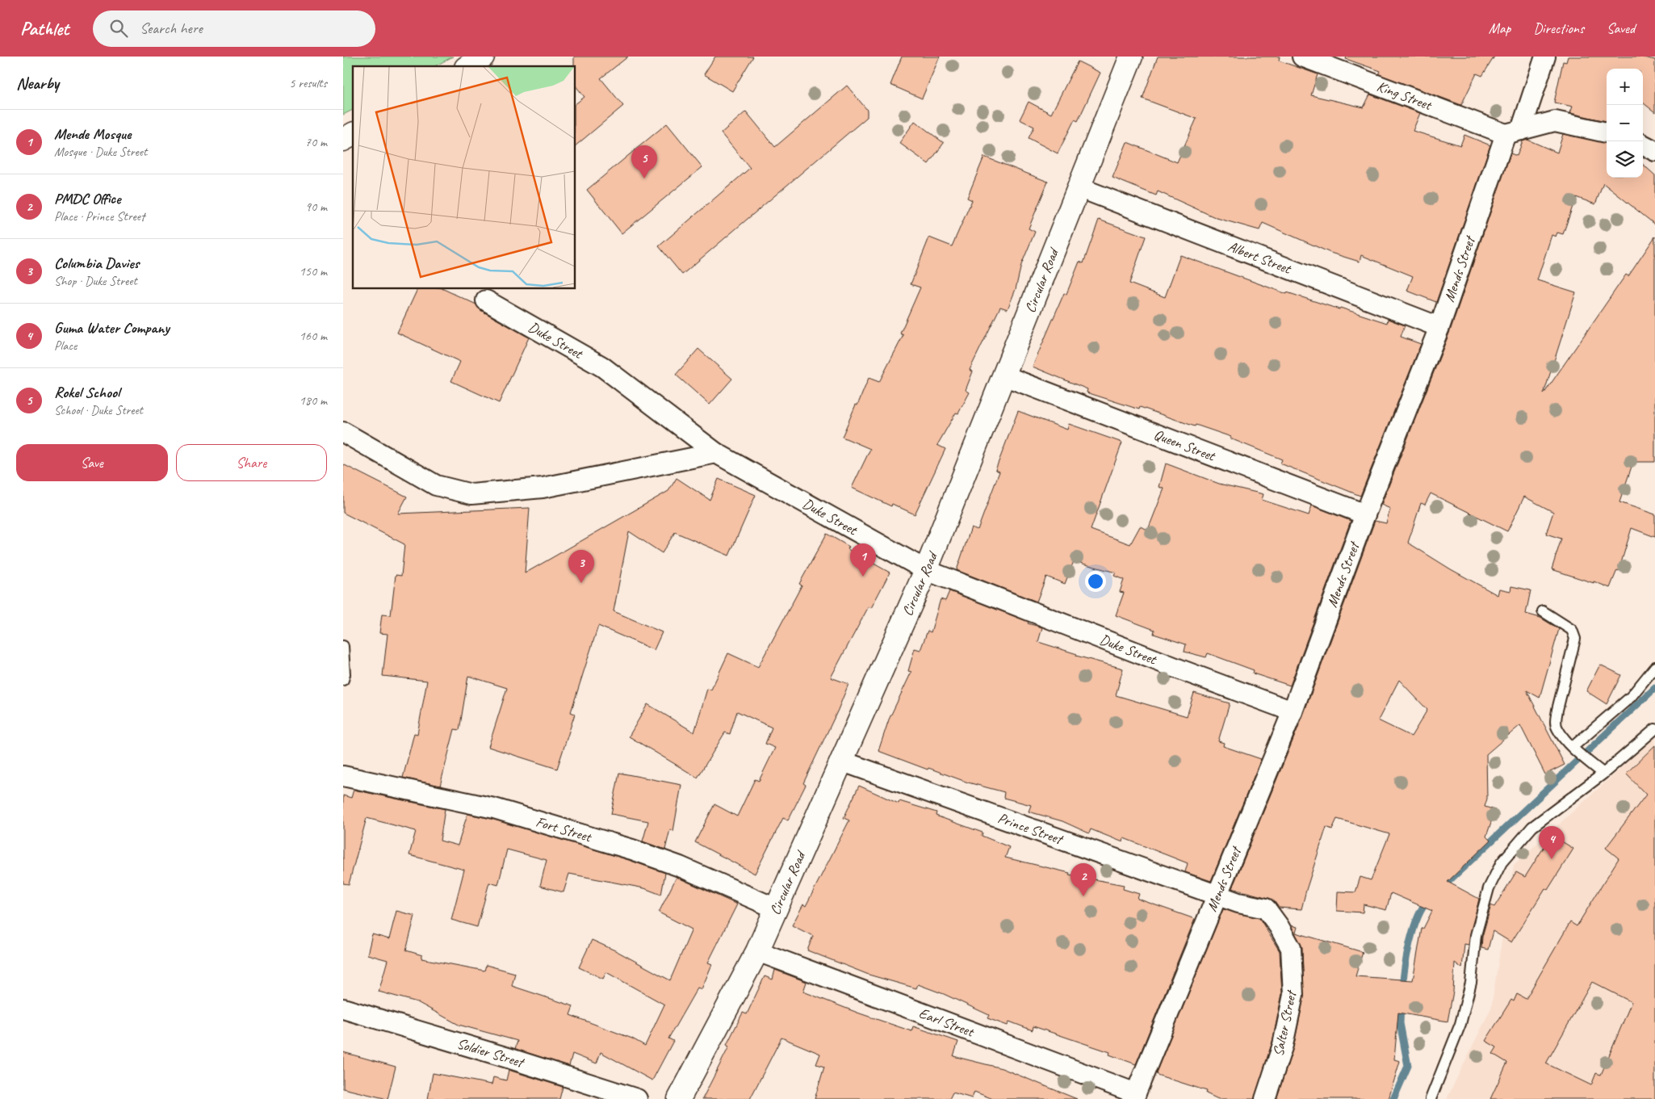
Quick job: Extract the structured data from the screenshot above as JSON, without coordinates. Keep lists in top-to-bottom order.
{
  "streets": {
    "main road": ["Circular Road"],
    "street": [
      "King Street",
      "Albert Street",
      "Mends Street",
      "Duke Street",
      "Queen Street",
      "Prince Street",
      "Fort Street",
      "Earl Street",
      "Salter Street",
      "Soldier Street"
    ]
  },
  "crossings": [
    ["King Street", "Mends Street"],
    ["Albert Street", "Mends Street"],
    ["Albert Street", "Circular Road"],
    ["Mends Street", "Duke Street"],
    ["Mends Street", "Queen Street"],
    ["Mends Street", "Prince Street"],
    ["Mends Street", "Earl Street"],
    ["Mends Street", "Salter Street"],
    ["Circular Road", "Duke Street"],
    ["Circular Road", "Queen Street"],
    ["Circular Road", "Prince Street"],
    ["Circular Road", "Fort Street"],
    ["Circular Road", "Earl Street"],
    ["Prince Street", "Salter Street"]
  ],
  "page": {
    "header": "Pathlet",
    "search": "Search here",
    "nav": ["Map", "Directions", "Saved"],
    "heading": ["Nearby", "5 results"],
    "map_buttons": ["+", "−"],
    "list": [
      {
        "mark": "1",
        "name": "Mende Mosque",
        "note": "Mosque · Duke Street",
        "value": "70 m"
      },
      {
        "mark": "2",
        "name": "PMDC Office",
        "note": "Place · Prince Street",
        "value": "90 m"
      },
      {
        "mark": "3",
        "name": "Columbia Davies",
        "note": "Shop · Duke Street",
        "value": "150 m"
      },
      {
        "mark": "4",
        "name": "Guma Water Company",
        "note": "Place",
        "value": "160 m"
      },
      {
        "mark": "5",
        "name": "Rokel School",
        "note": "School · Duke Street",
        "value": "180 m"
      }
    ],
    "pins": [
      "5",
      "1",
      "3",
      "4",
      "2"
    ],
    "buttons": ["Save", "Share"]
  }
}
